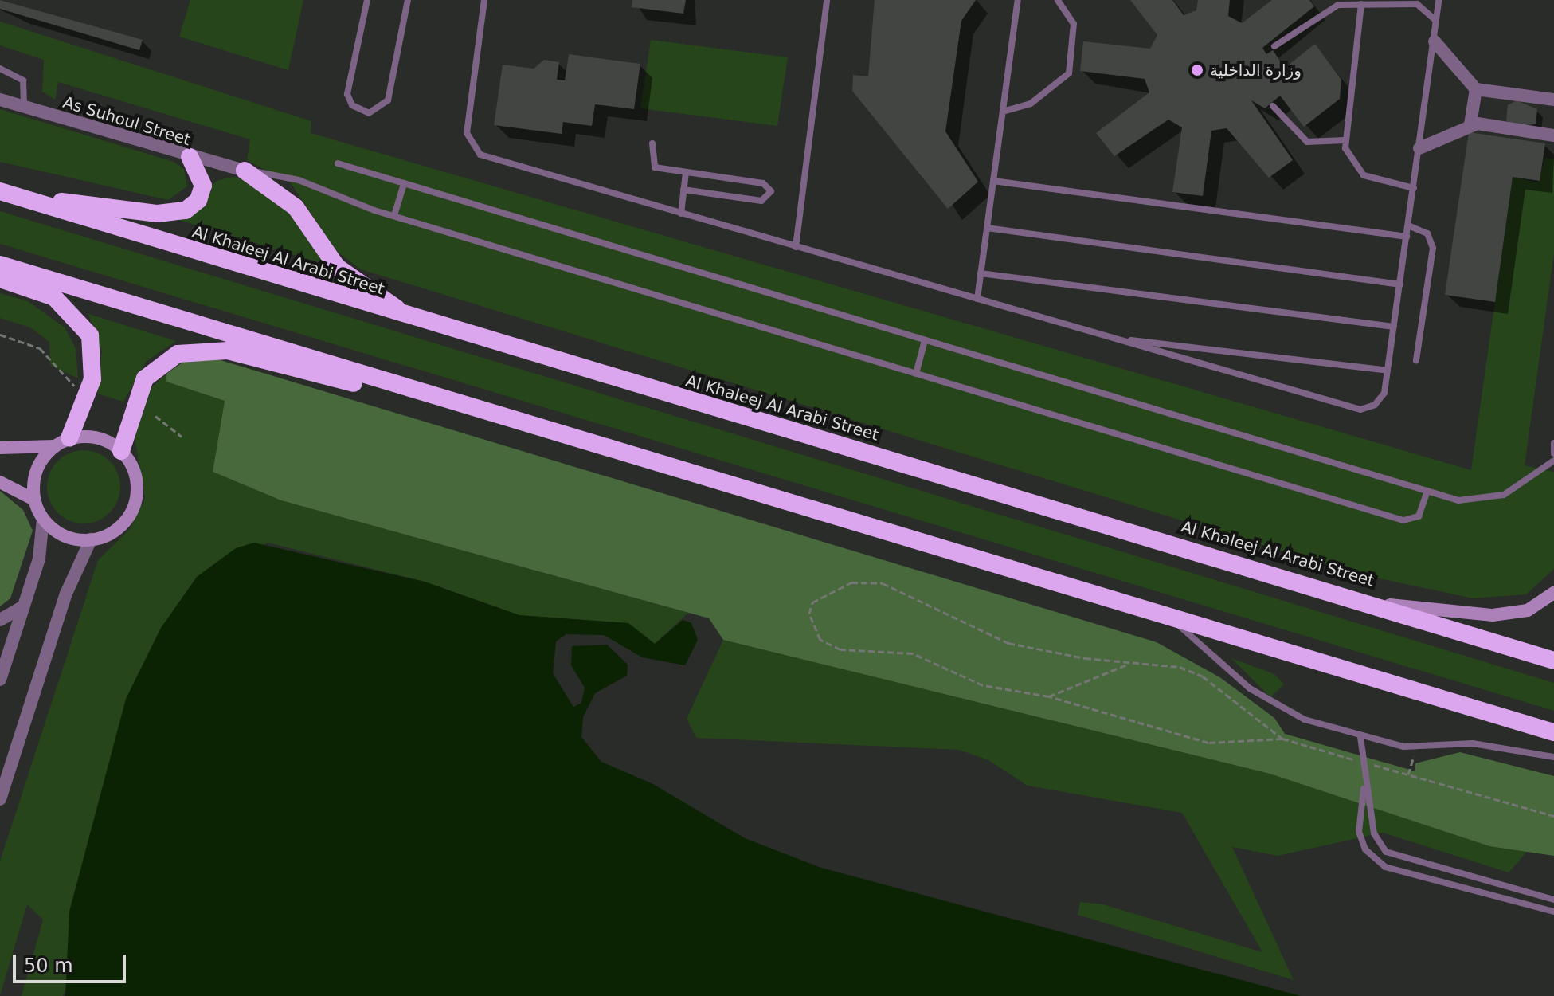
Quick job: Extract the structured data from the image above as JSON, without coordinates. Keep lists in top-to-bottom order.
{
  "streets": {
    "highway": ["Al Khaleej Al Arabi Street"],
    "street": ["As Suhoul Street"]
  },
  "places": ["وزارة الداخلية"],
  "scale_bar": "50 m"
}
